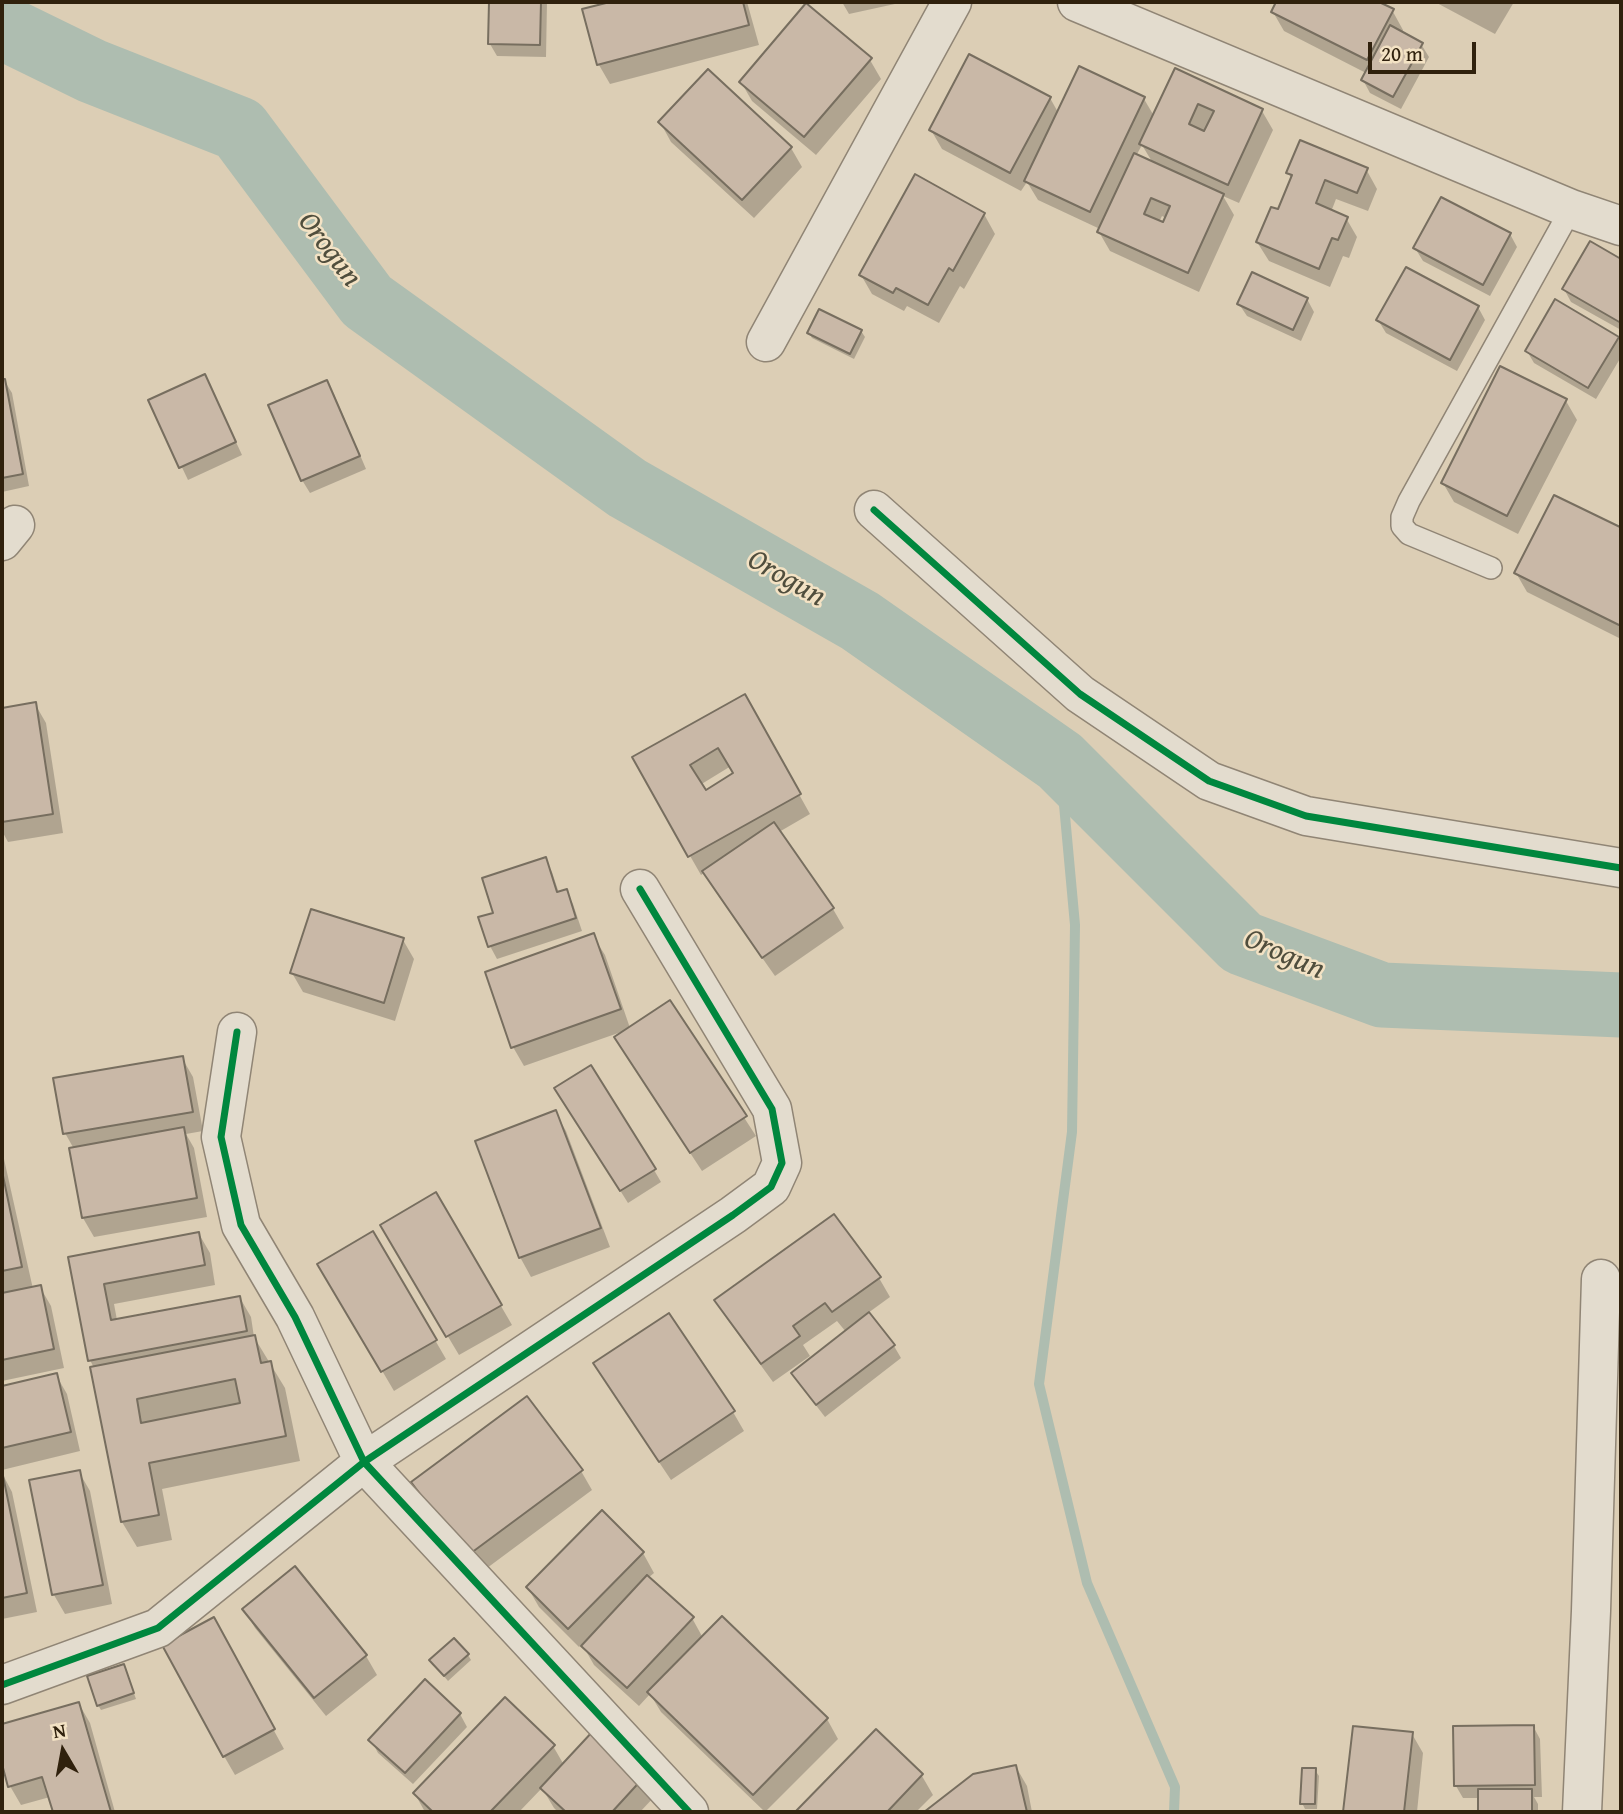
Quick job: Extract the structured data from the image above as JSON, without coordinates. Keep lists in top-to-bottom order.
{
  "water": ["Orogun"],
  "scale_bar": "20 m",
  "north": "top"
}
